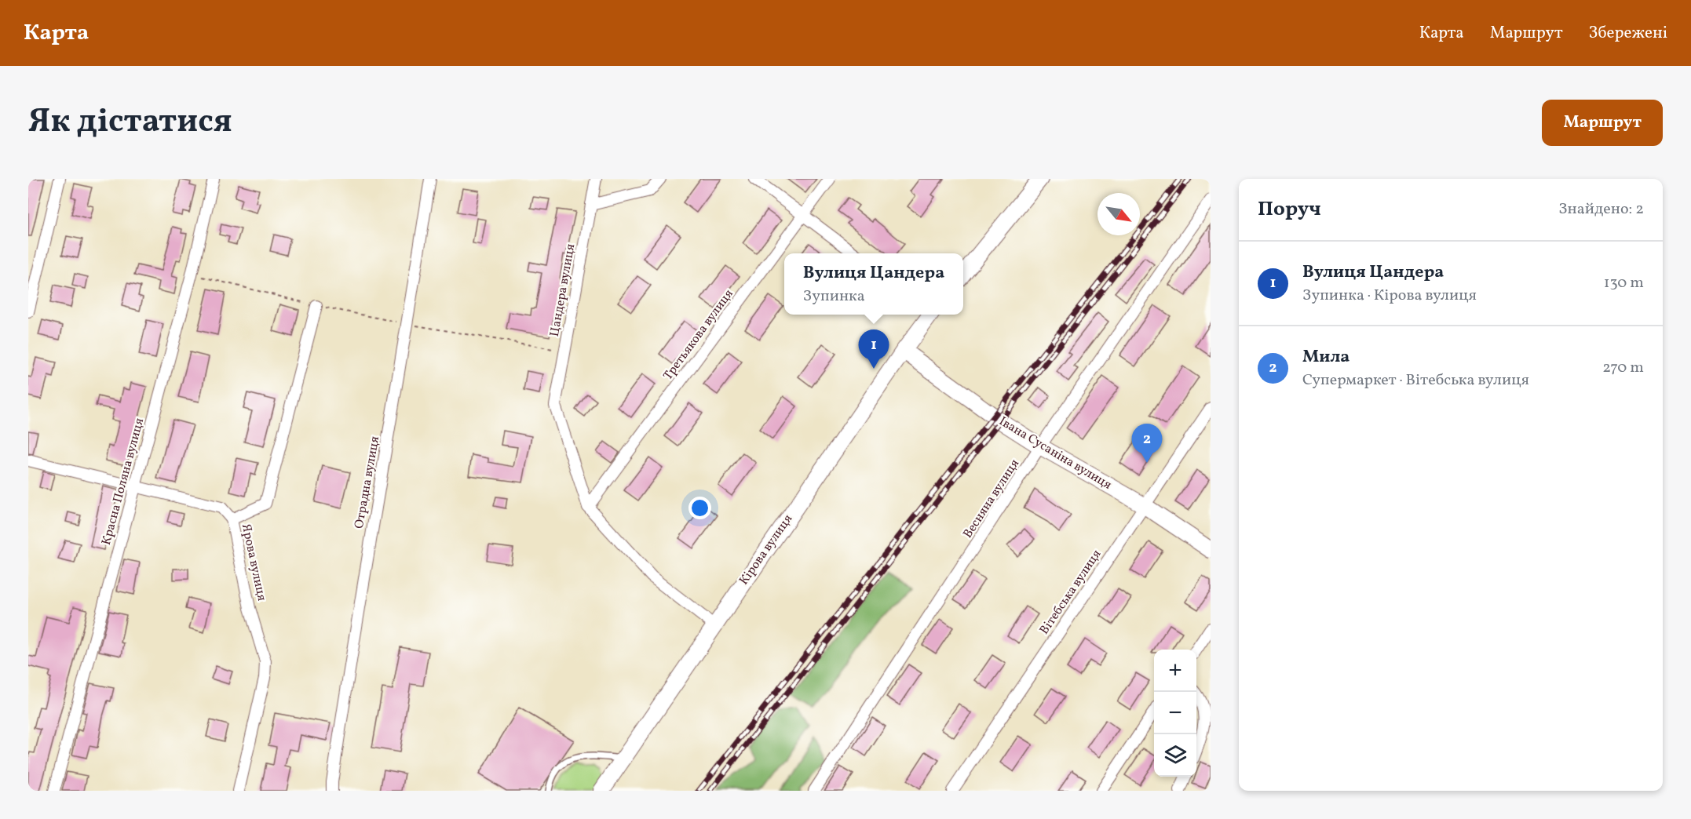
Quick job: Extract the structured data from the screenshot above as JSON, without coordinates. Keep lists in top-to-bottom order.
{
  "streets": {
    "main road": ["Івана Сусаніна вулиця", "Кірова вулиця"],
    "street": [
      "Цандера вулиця",
      "Третьякова вулиця",
      "Красна Поляна вулиця",
      "Отрадна вулиця",
      "Весняна вулиця",
      "Ярова вулиця",
      "Вітебська вулиця"
    ]
  },
  "crossings": [
    ["Цандера вулиця", "Третьякова вулиця"],
    ["Івана Сусаніна вулиця", "Весняна вулиця"],
    ["Івана Сусаніна вулиця", "Кірова вулиця"],
    ["Івана Сусаніна вулиця", "Вітебська вулиця"]
  ],
  "north": "bottom right",
  "page": {
    "header": "Карта",
    "nav": ["Карта", "Маршрут", "Збережені"],
    "title": "Як дістатися",
    "buttons": "Маршрут",
    "heading": ["Поруч", "Знайдено: 2"],
    "list": [
      {
        "mark": "1",
        "name": "Вулиця Цандера",
        "note": "Зупинка · Кірова вулиця",
        "value": "130 m"
      },
      {
        "mark": "2",
        "name": "Мила",
        "note": "Супермаркет · Вітебська вулиця",
        "value": "270 m"
      }
    ],
    "popup": ["Вулиця Цандера", "Зупинка"],
    "pins": ["1", "2"],
    "map_buttons": ["+", "−"]
  }
}
